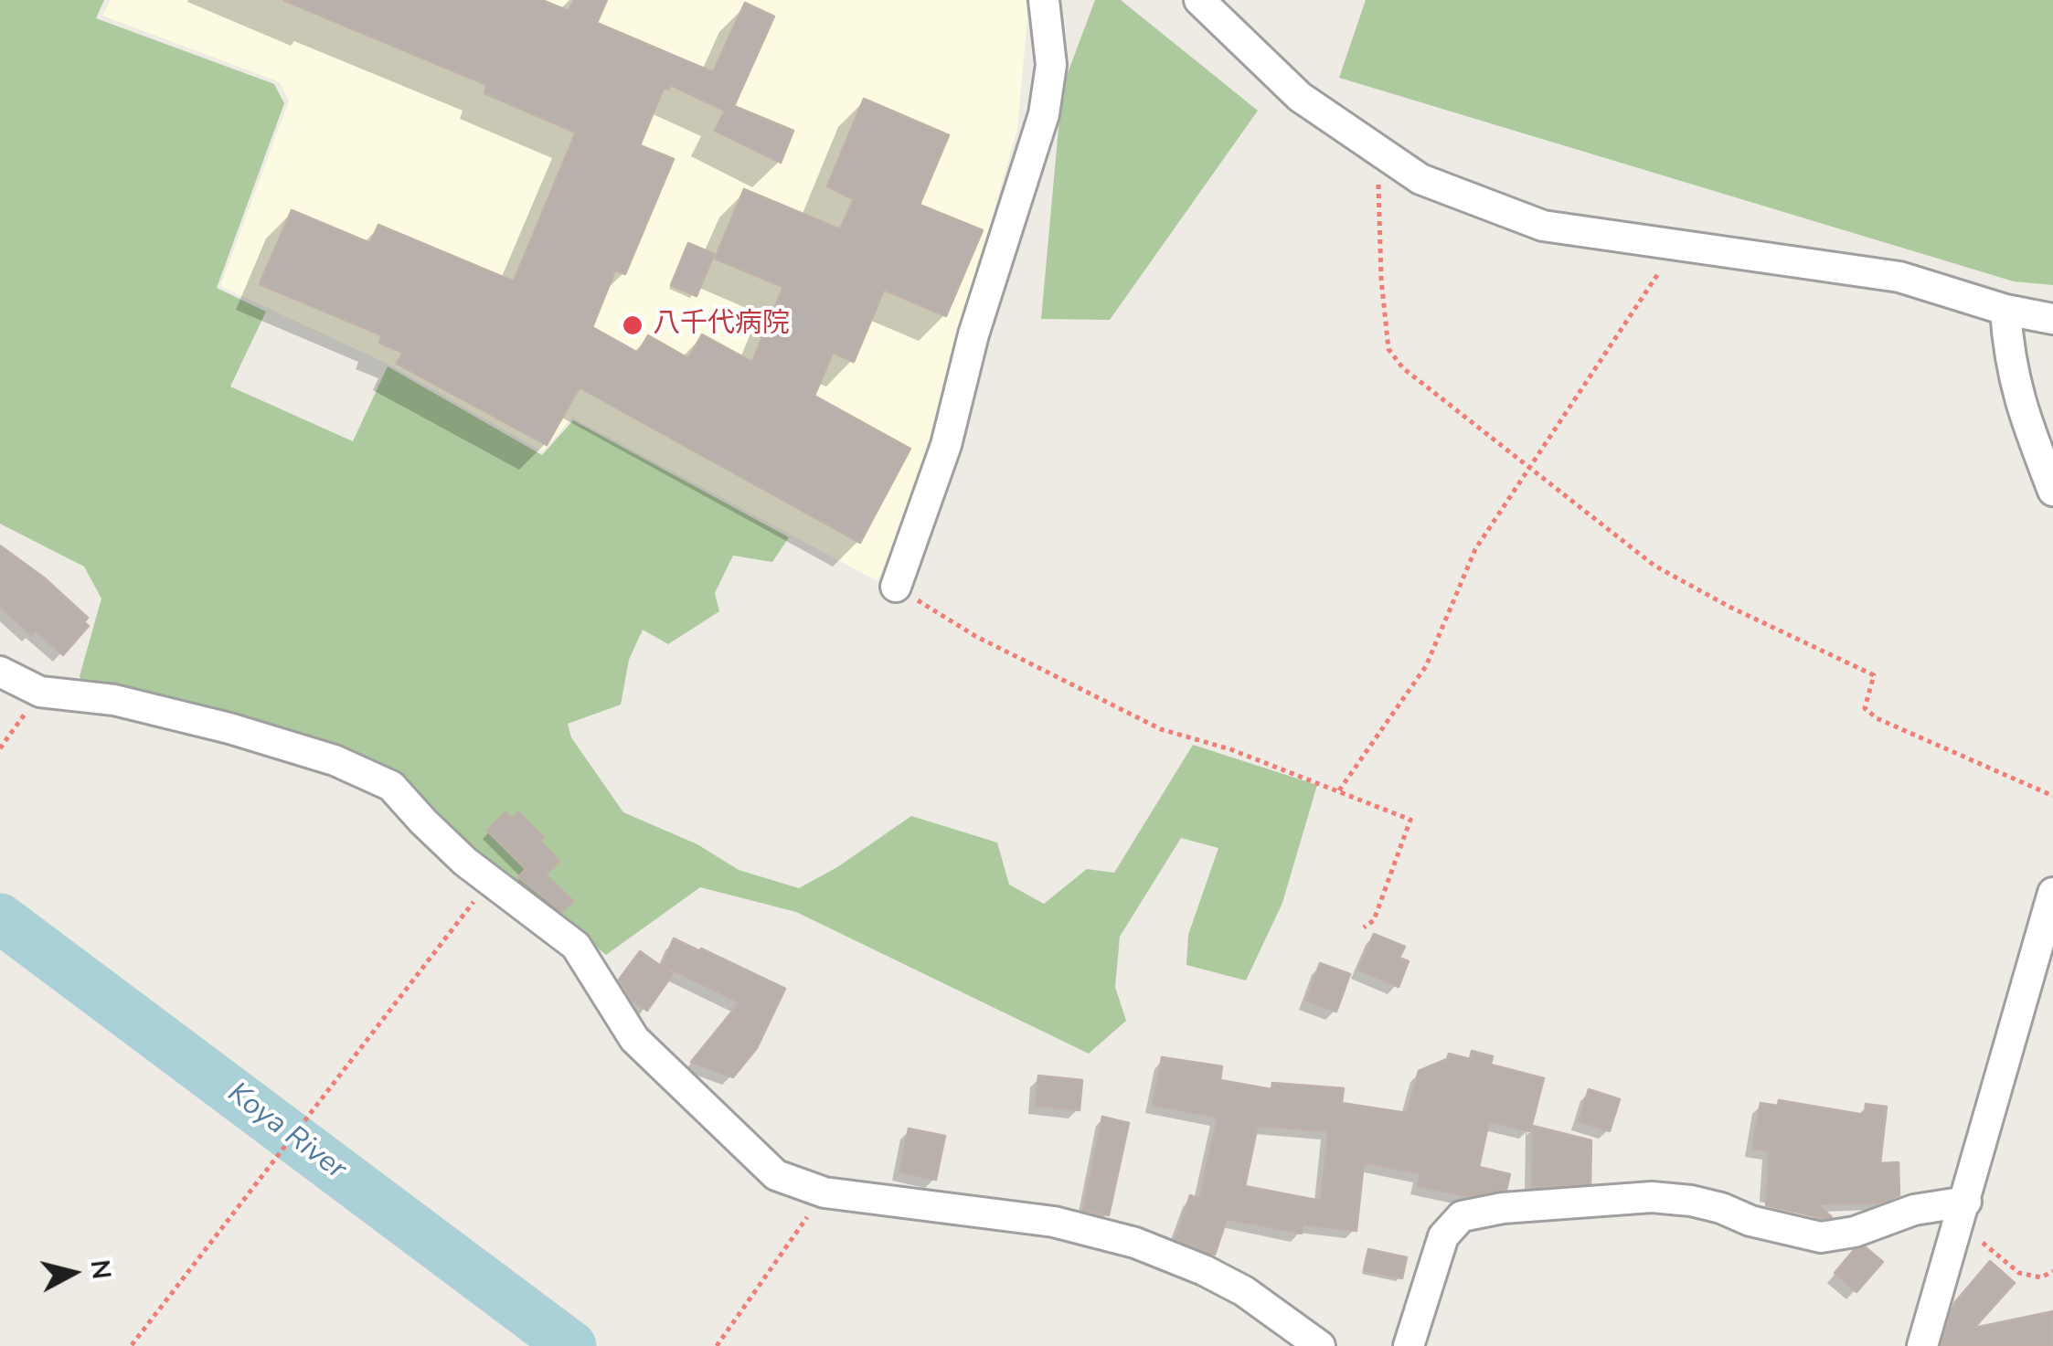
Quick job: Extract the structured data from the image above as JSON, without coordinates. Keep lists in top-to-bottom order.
{
  "water": ["Koya River"],
  "places": ["八千代病院"],
  "north": "right"
}
